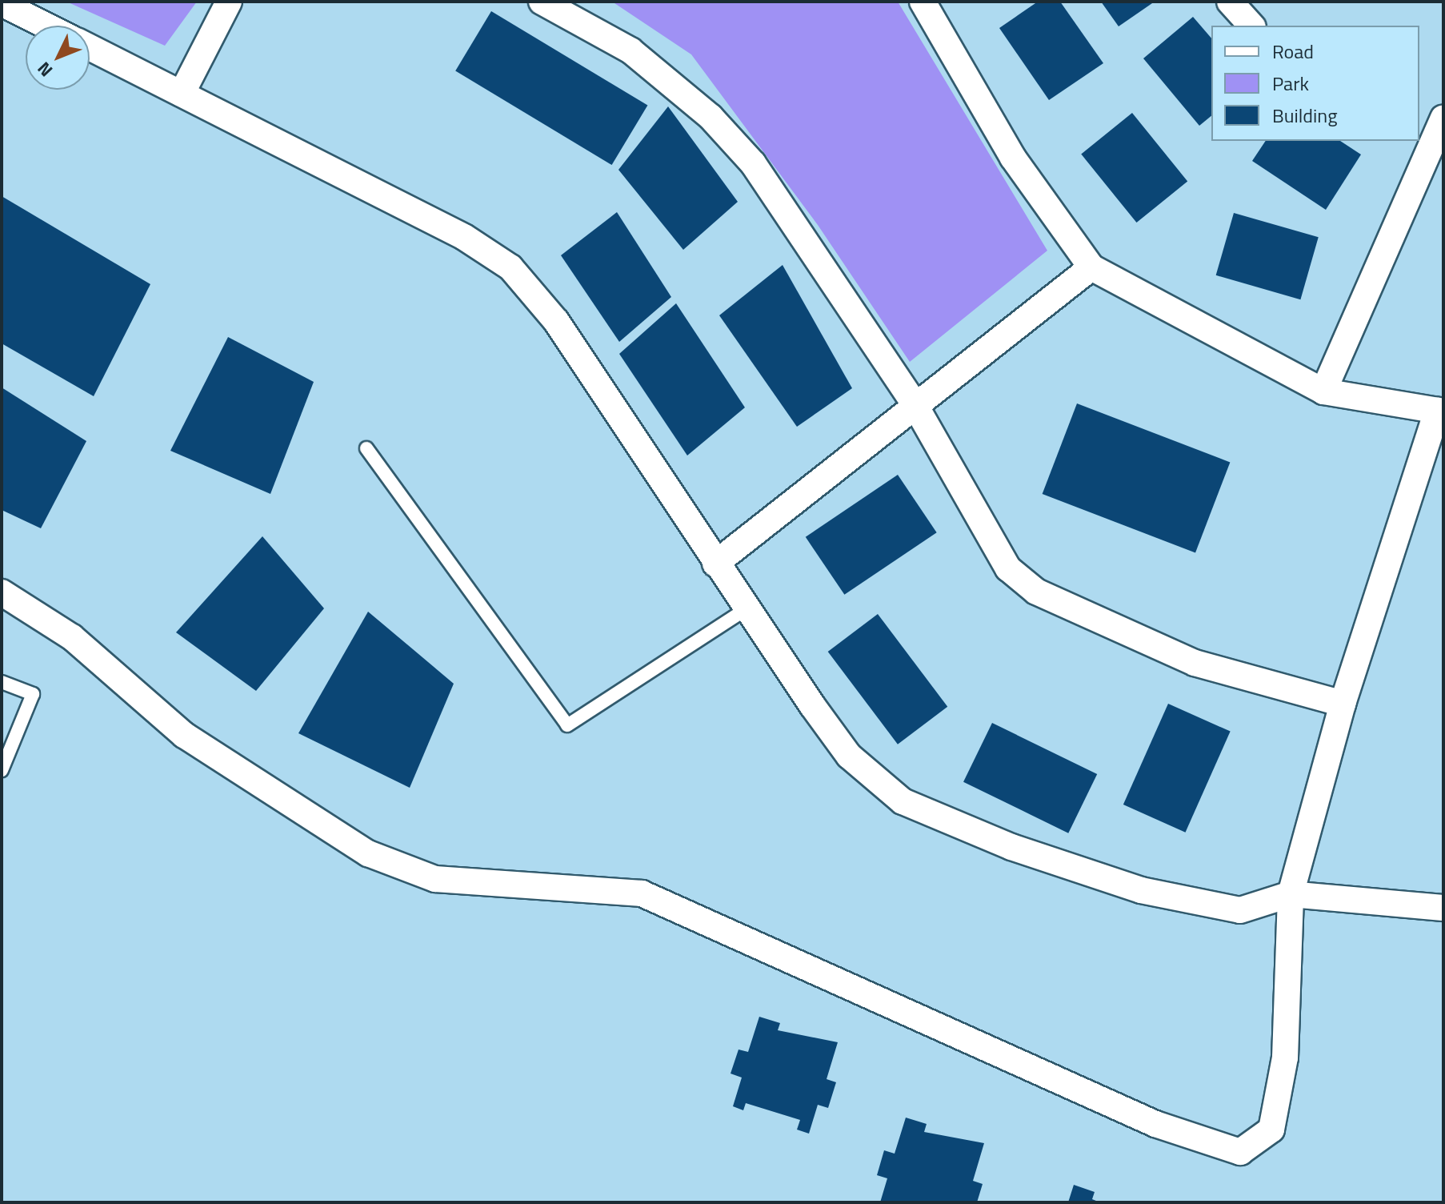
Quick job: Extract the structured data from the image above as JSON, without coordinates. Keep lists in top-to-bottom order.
{
  "legend": ["Road", "Park", "Building"],
  "north": "bottom left"
}
